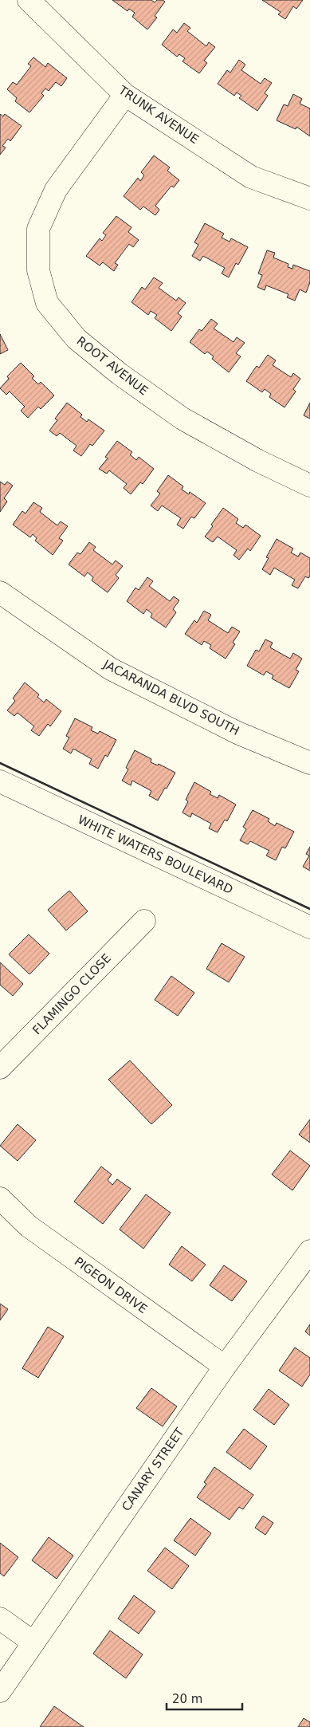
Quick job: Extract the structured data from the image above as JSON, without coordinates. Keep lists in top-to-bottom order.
{
  "streets": {
    "street": [
      "TRUNK AVENUE",
      "ROOT AVENUE",
      "JACARANDA BLVD SOUTH",
      "WHITE WATERS BOULEVARD",
      "FLAMINGO CLOSE",
      "PIGEON DRIVE",
      "CANARY STREET"
    ]
  },
  "crossings": [
    ["TRUNK AVENUE", "ROOT AVENUE"],
    ["PIGEON DRIVE", "CANARY STREET"]
  ],
  "scale_bar": "20 m"
}
